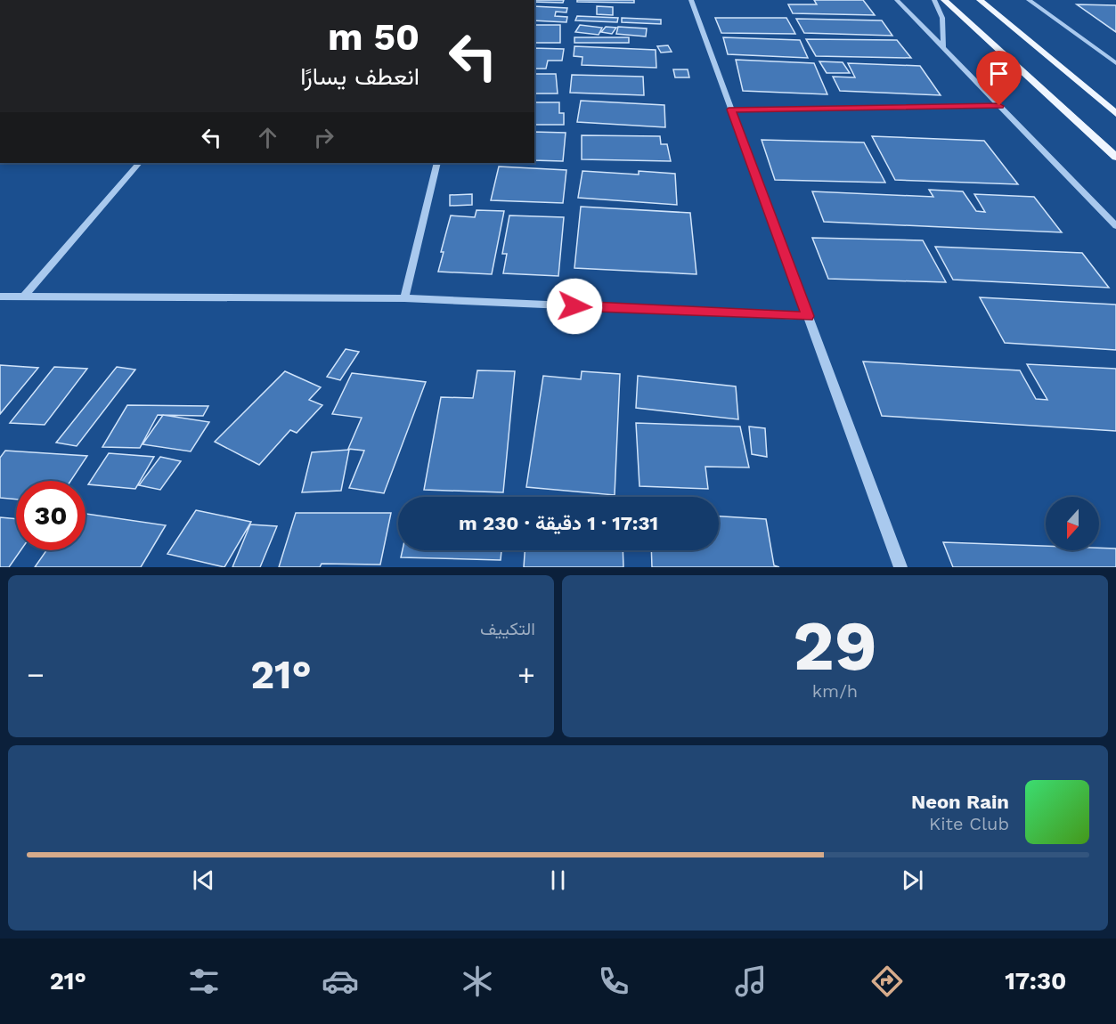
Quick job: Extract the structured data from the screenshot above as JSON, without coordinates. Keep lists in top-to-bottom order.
{
  "north": "bottom",
  "page": {
    "turn": ["50 m", "انعطف يسارًا"],
    "limit": "30",
    "trip": "17:31 · 1 دقيقة · 230 m",
    "tile": [
      ["29", "km/h"],
      "التكييف"
    ],
    "heat": ["−", "21°", "+"],
    "song": ["Neon Rain", "Kite Club"],
    "tabs": ["17:30", "21°"]
  }
}
